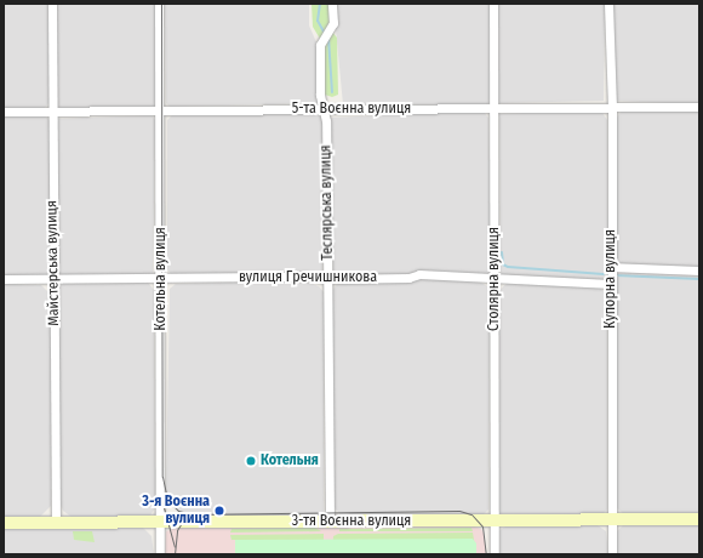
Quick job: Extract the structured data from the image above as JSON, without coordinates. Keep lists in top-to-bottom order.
{
  "streets": {
    "main road": ["3-тя Воєнна вулиця"],
    "street": [
      "5-та Воєнна вулиця",
      "Теслярська вулиця",
      "Майстерська вулиця",
      "вулиця Гречишникова",
      "Котельна вулиця",
      "Столярна вулиця",
      "Купорна вулиця"
    ]
  },
  "crossings": [
    ["5-та Воєнна вулиця", "Теслярська вулиця"],
    ["5-та Воєнна вулиця", "Майстерська вулиця"],
    ["5-та Воєнна вулиця", "Котельна вулиця"],
    ["5-та Воєнна вулиця", "Столярна вулиця"],
    ["5-та Воєнна вулиця", "Купорна вулиця"],
    ["Теслярська вулиця", "вулиця Гречишникова"],
    ["Теслярська вулиця", "3-тя Воєнна вулиця"],
    ["Майстерська вулиця", "вулиця Гречишникова"],
    ["Майстерська вулиця", "3-тя Воєнна вулиця"],
    ["вулиця Гречишникова", "Котельна вулиця"],
    ["вулиця Гречишникова", "Столярна вулиця"],
    ["вулиця Гречишникова", "Купорна вулиця"],
    ["Котельна вулиця", "3-тя Воєнна вулиця"],
    ["Столярна вулиця", "3-тя Воєнна вулиця"],
    ["Купорна вулиця", "3-тя Воєнна вулиця"]
  ],
  "places": ["Котельня", "3-я Воєнна вулиця"]
}
